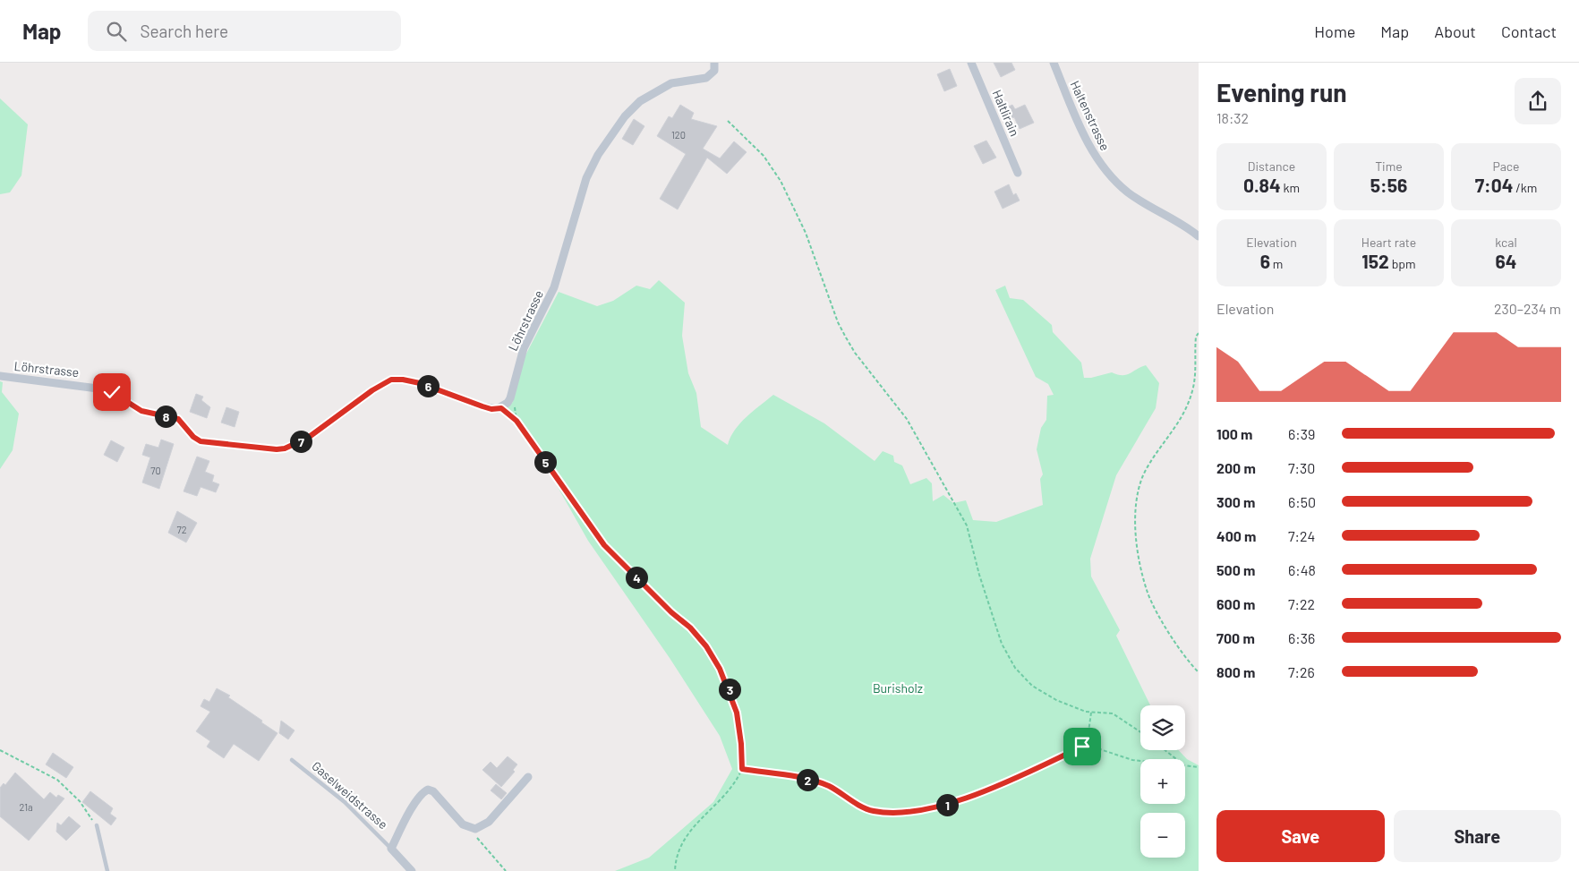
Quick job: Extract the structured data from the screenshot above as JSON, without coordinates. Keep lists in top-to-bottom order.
{
  "streets": {
    "street": [
      "Haltlirain",
      "Haltenstrasse",
      "Löhrstrasse",
      "Gaselweidstrasse"
    ]
  },
  "parks": ["Burisholz"],
  "house_numbers": [
    "120",
    "70",
    "72",
    "21a"
  ],
  "page": {
    "header": "Map",
    "search": "Search here",
    "nav": [
      "Home",
      "Map",
      "About",
      "Contact"
    ],
    "heading": ["Evening run", "18:32"],
    "stats": [
      ["Distance", "0.84 km"],
      ["Time", "5:56"],
      ["Pace", "7:04 /km"],
      ["Elevation", "6 m"],
      ["Heart rate", "152 bpm"],
      ["kcal", "64"]
    ],
    "chart": ["Elevation", "230–234 m"],
    "pins": [
      "6",
      "8",
      "7",
      "5",
      "4",
      "3",
      "2",
      "1"
    ],
    "list": [
      {
        "name": "100 m",
        "note": "6:39"
      },
      {
        "name": "200 m",
        "note": "7:30"
      },
      {
        "name": "300 m",
        "note": "6:50"
      },
      {
        "name": "400 m",
        "note": "7:24"
      },
      {
        "name": "500 m",
        "note": "6:48"
      },
      {
        "name": "600 m",
        "note": "7:22"
      },
      {
        "name": "700 m",
        "note": "6:36"
      },
      {
        "name": "800 m",
        "note": "7:26"
      }
    ],
    "map_buttons": ["+", "−"],
    "buttons": ["Save", "Share"]
  }
}
